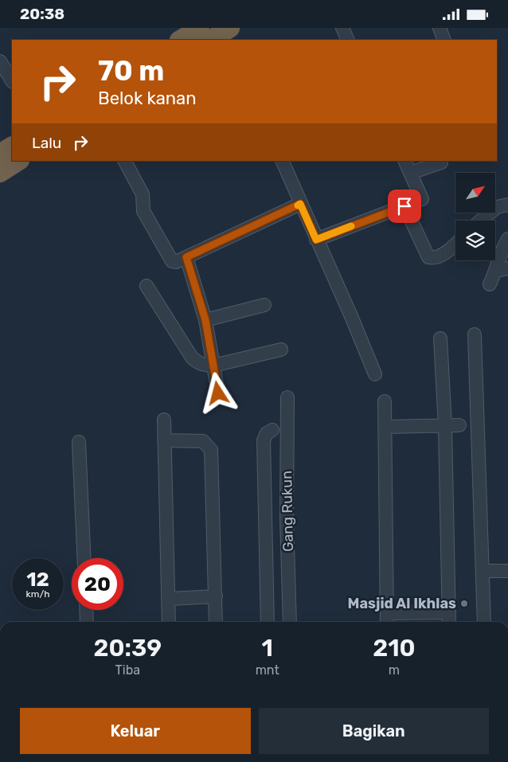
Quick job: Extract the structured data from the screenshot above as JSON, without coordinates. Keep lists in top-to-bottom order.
{
  "streets": {
    "street": ["Gang Rukun"]
  },
  "places": ["Masjid Al Ikhlas"],
  "north": "top right",
  "page": {
    "status": "20:38",
    "turn": ["70 m", "Belok kanan"],
    "then": "Lalu",
    "speed": "12 km/h",
    "limit": "20",
    "eta": [
      "20:39",
      "Tiba",
      "1",
      "mnt",
      "210",
      "m"
    ],
    "buttons": ["Keluar", "Bagikan"]
  }
}
